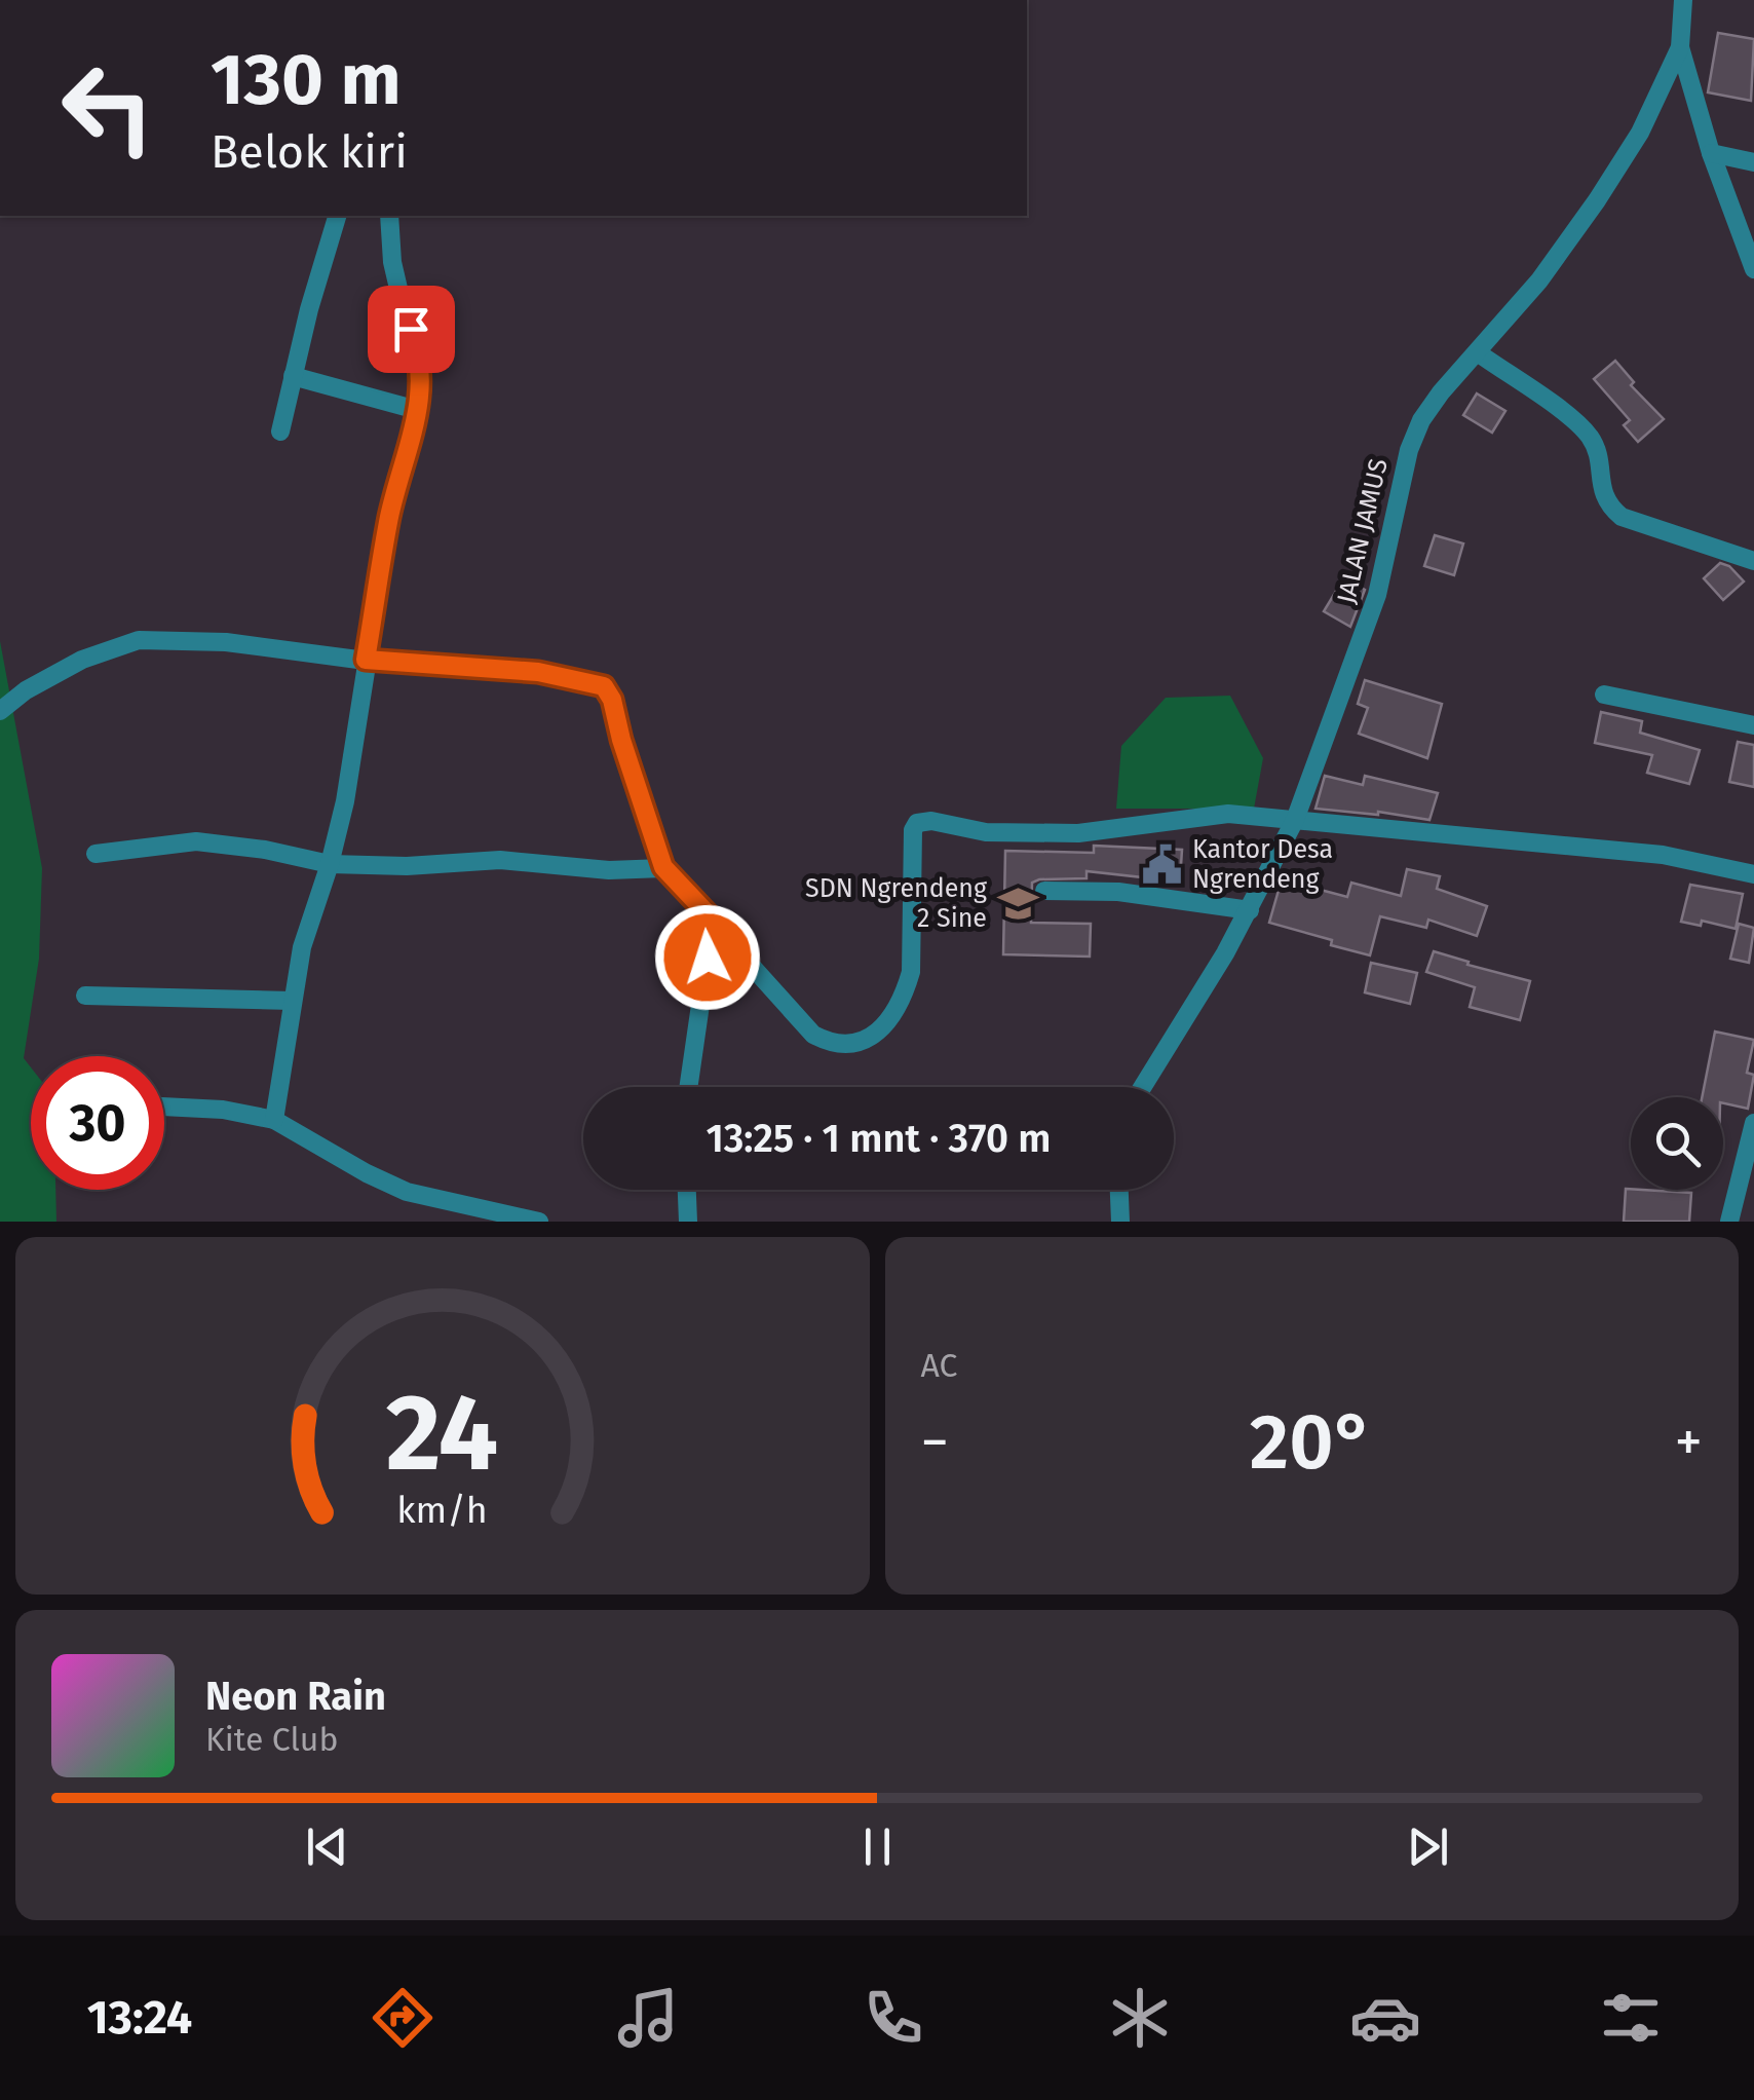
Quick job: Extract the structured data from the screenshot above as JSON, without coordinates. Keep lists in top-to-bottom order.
{
  "streets": {
    "street": ["JALAN JAMUS"]
  },
  "places": {
    "public building": ["Kantor Desa Ngrendeng"],
    "school or university": ["SDN Ngrendeng 2 Sine"]
  },
  "page": {
    "turn": ["130 m", "Belok kiri"],
    "limit": "30",
    "trip": "13:25 · 1 mnt · 370 m",
    "tile": "AC",
    "heat": ["−", "20°", "+"],
    "song": ["Neon Rain", "Kite Club"],
    "tabs": "13:24",
    "gauge": ["24", "km/h"]
  }
}
